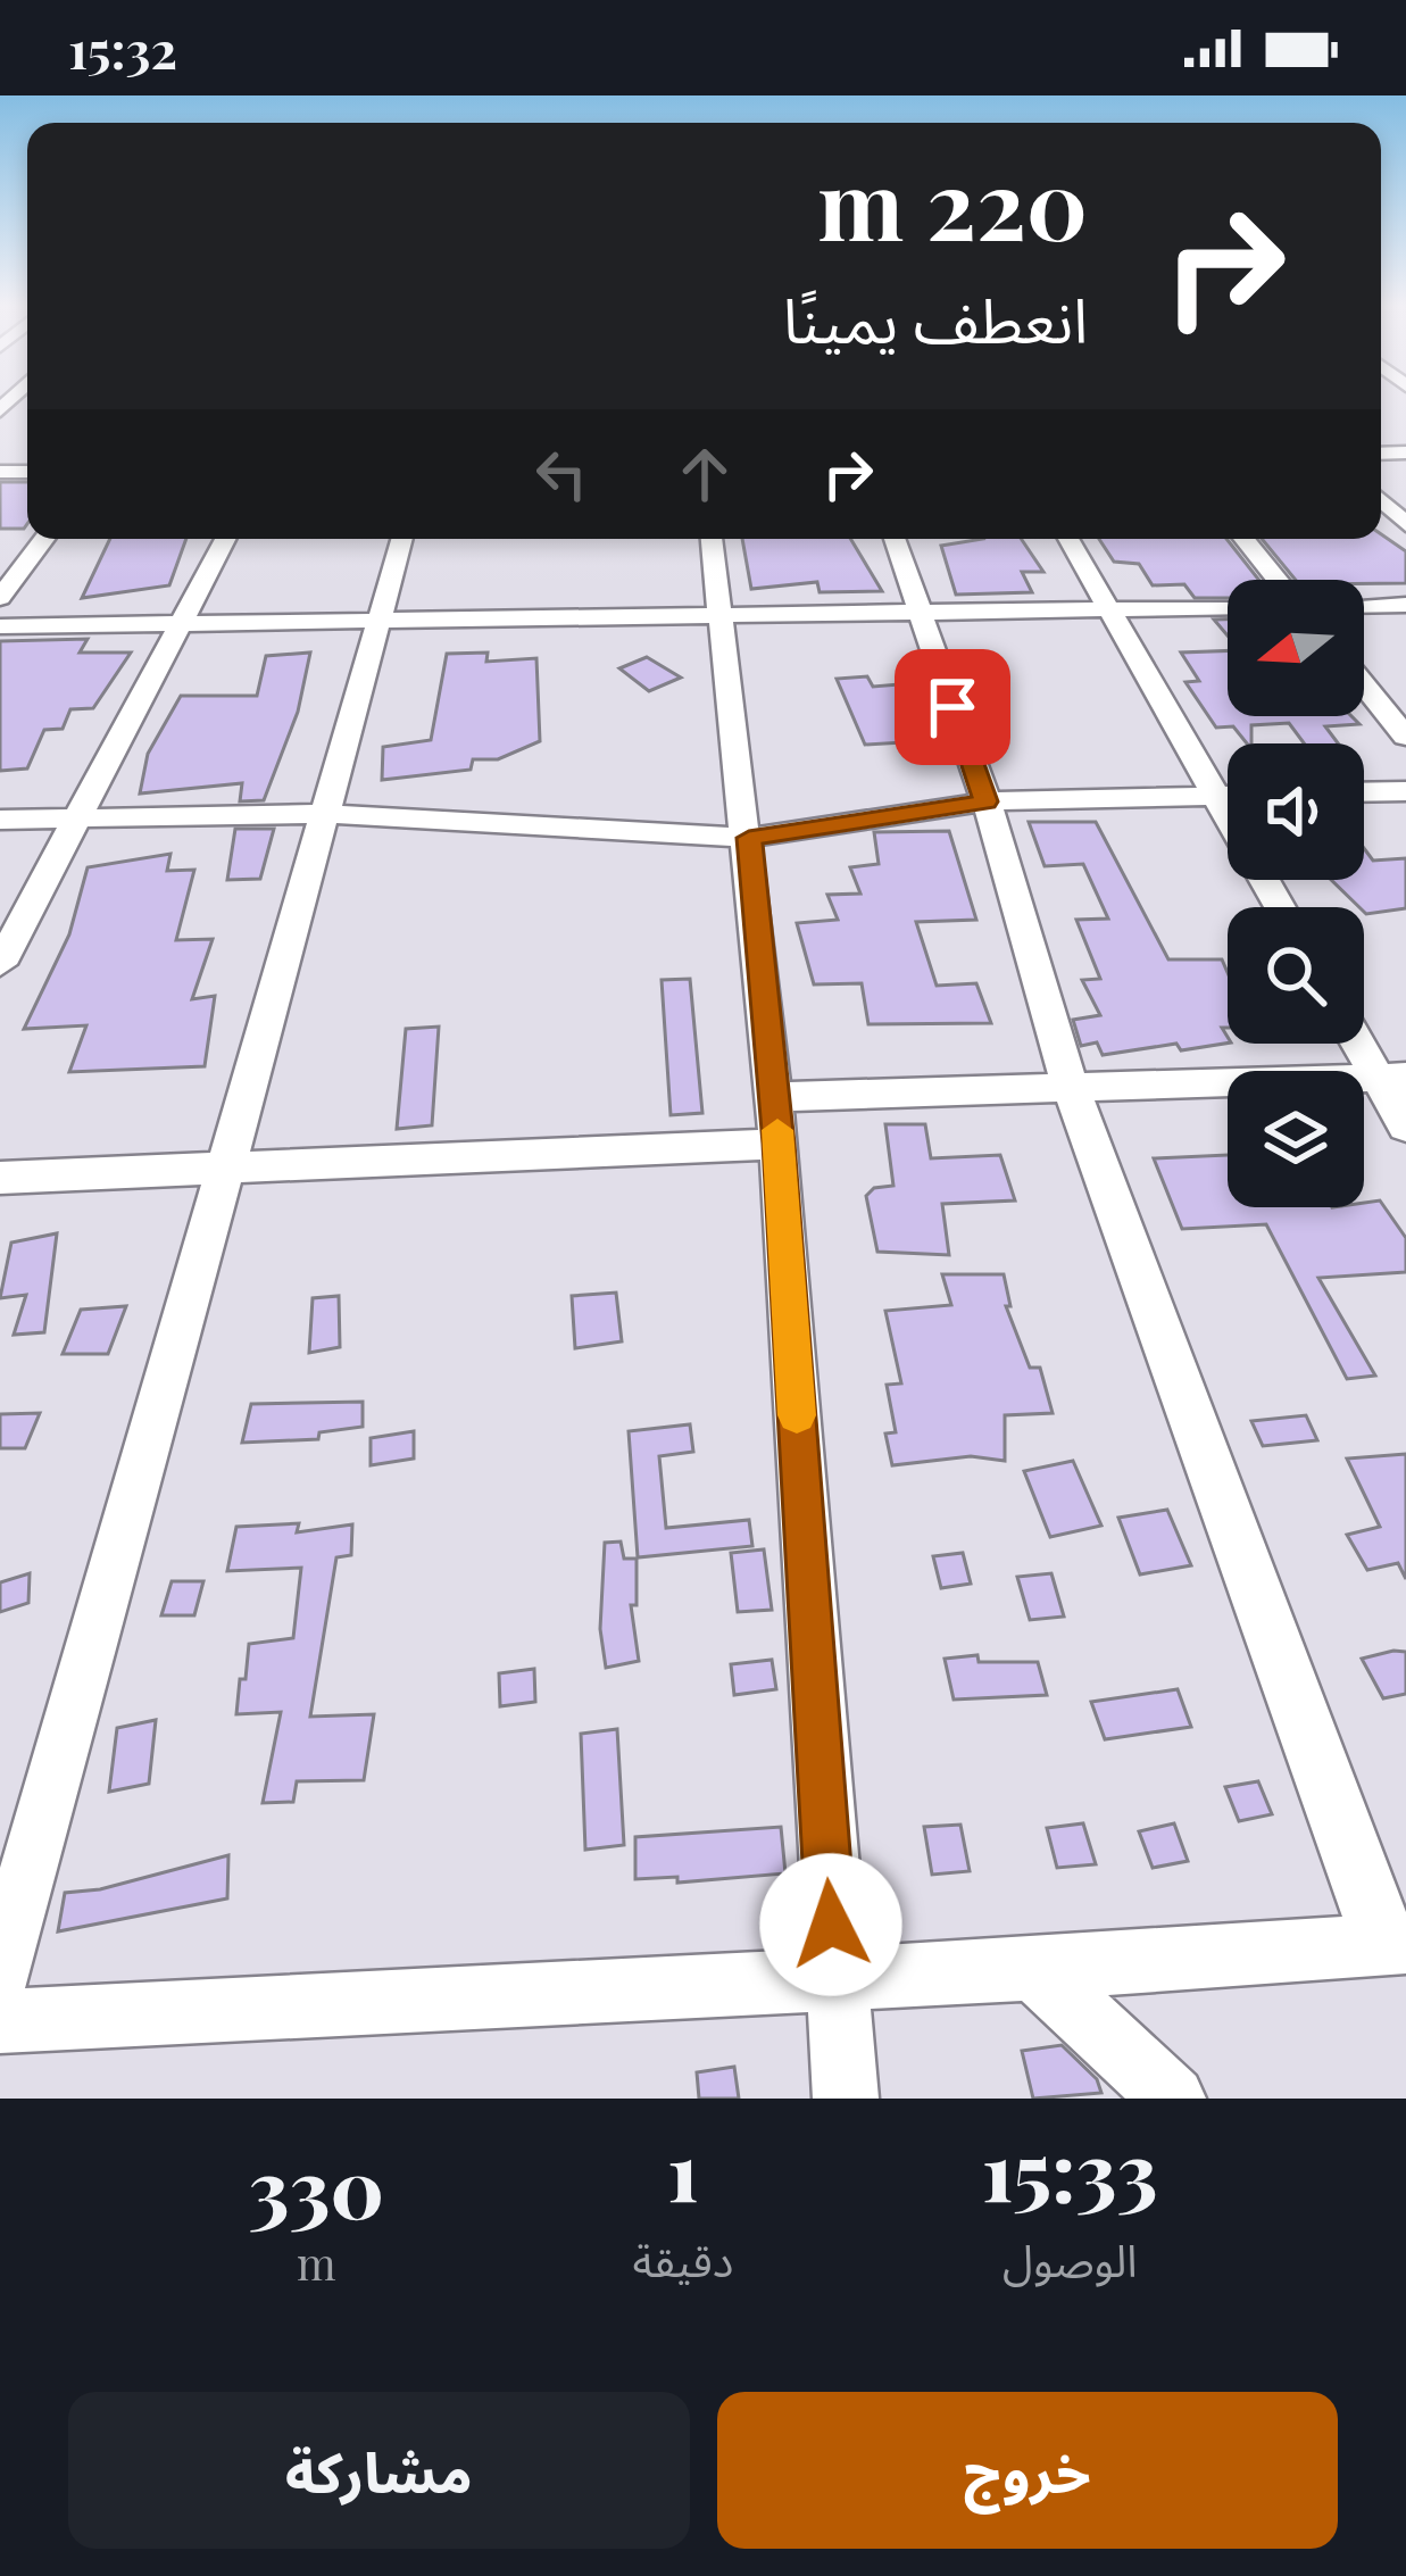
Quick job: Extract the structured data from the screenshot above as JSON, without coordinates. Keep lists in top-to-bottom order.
{
  "north": "left",
  "page": {
    "status": "15:32",
    "turn": ["220 m", "انعطف يمينًا"],
    "eta": [
      "15:33",
      "الوصول",
      "1",
      "دقيقة",
      "330",
      "m"
    ],
    "buttons": ["خروج", "مشاركة"]
  }
}
